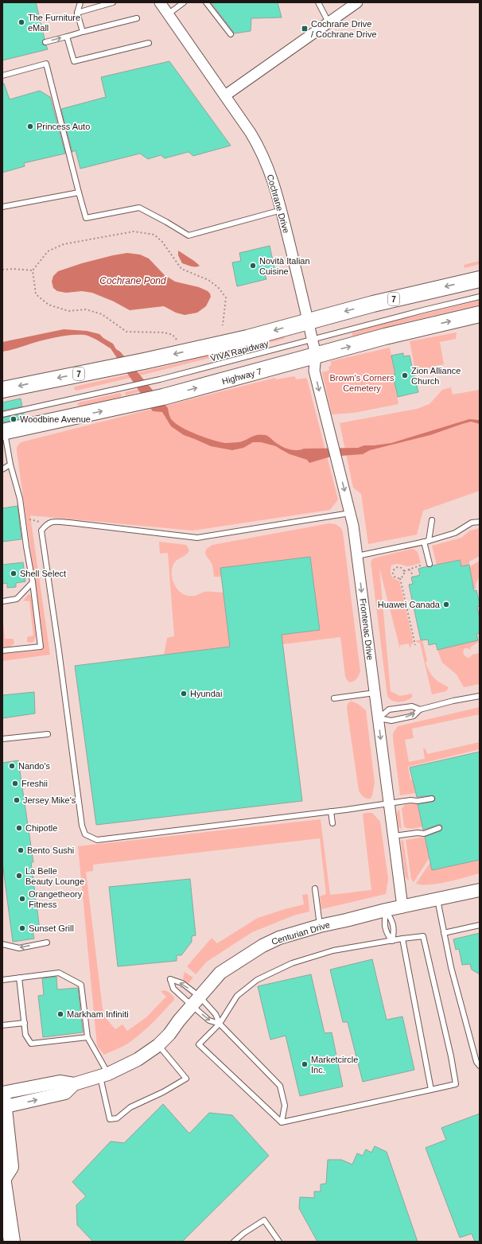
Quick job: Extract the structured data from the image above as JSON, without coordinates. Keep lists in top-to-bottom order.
{
  "streets": {
    "main road": ["7", "Highway 7"],
    "street": ["Cochrane Drive", "Frontenac Drive", "Centurian Drive"],
    "lane": ["VIVA Rapidway"]
  },
  "crossings": [
    ["Cochrane Drive", "7"],
    ["Cochrane Drive", "VIVA Rapidway"],
    ["Cochrane Drive", "Highway 7"],
    ["Cochrane Drive", "Frontenac Drive"],
    ["Highway 7", "Frontenac Drive"],
    ["Frontenac Drive", "Centurian Drive"]
  ],
  "one_way": ["Frontenac Drive"],
  "water": ["Cochrane Pond"],
  "parks": ["Brown's Corners Cemetery"],
  "places": {
    "other": [
      "The Furniture eMall",
      "Princess Auto",
      "Novità Italian Cuisine",
      "Zion Alliance Church",
      "Woodbine Avenue",
      "Shell Select",
      "Huawei Canada",
      "Hyundai",
      "Nando's",
      "Freshii",
      "Jersey Mike's",
      "Chipotle",
      "Bento Sushi",
      "La Belle Beauty Lounge",
      "Orangetheory Fitness",
      "Sunset Grill",
      "Markham Infiniti",
      "Marketcircle Inc."
    ],
    "transit": ["Cochrane Drive / Cochrane Drive"]
  }
}
